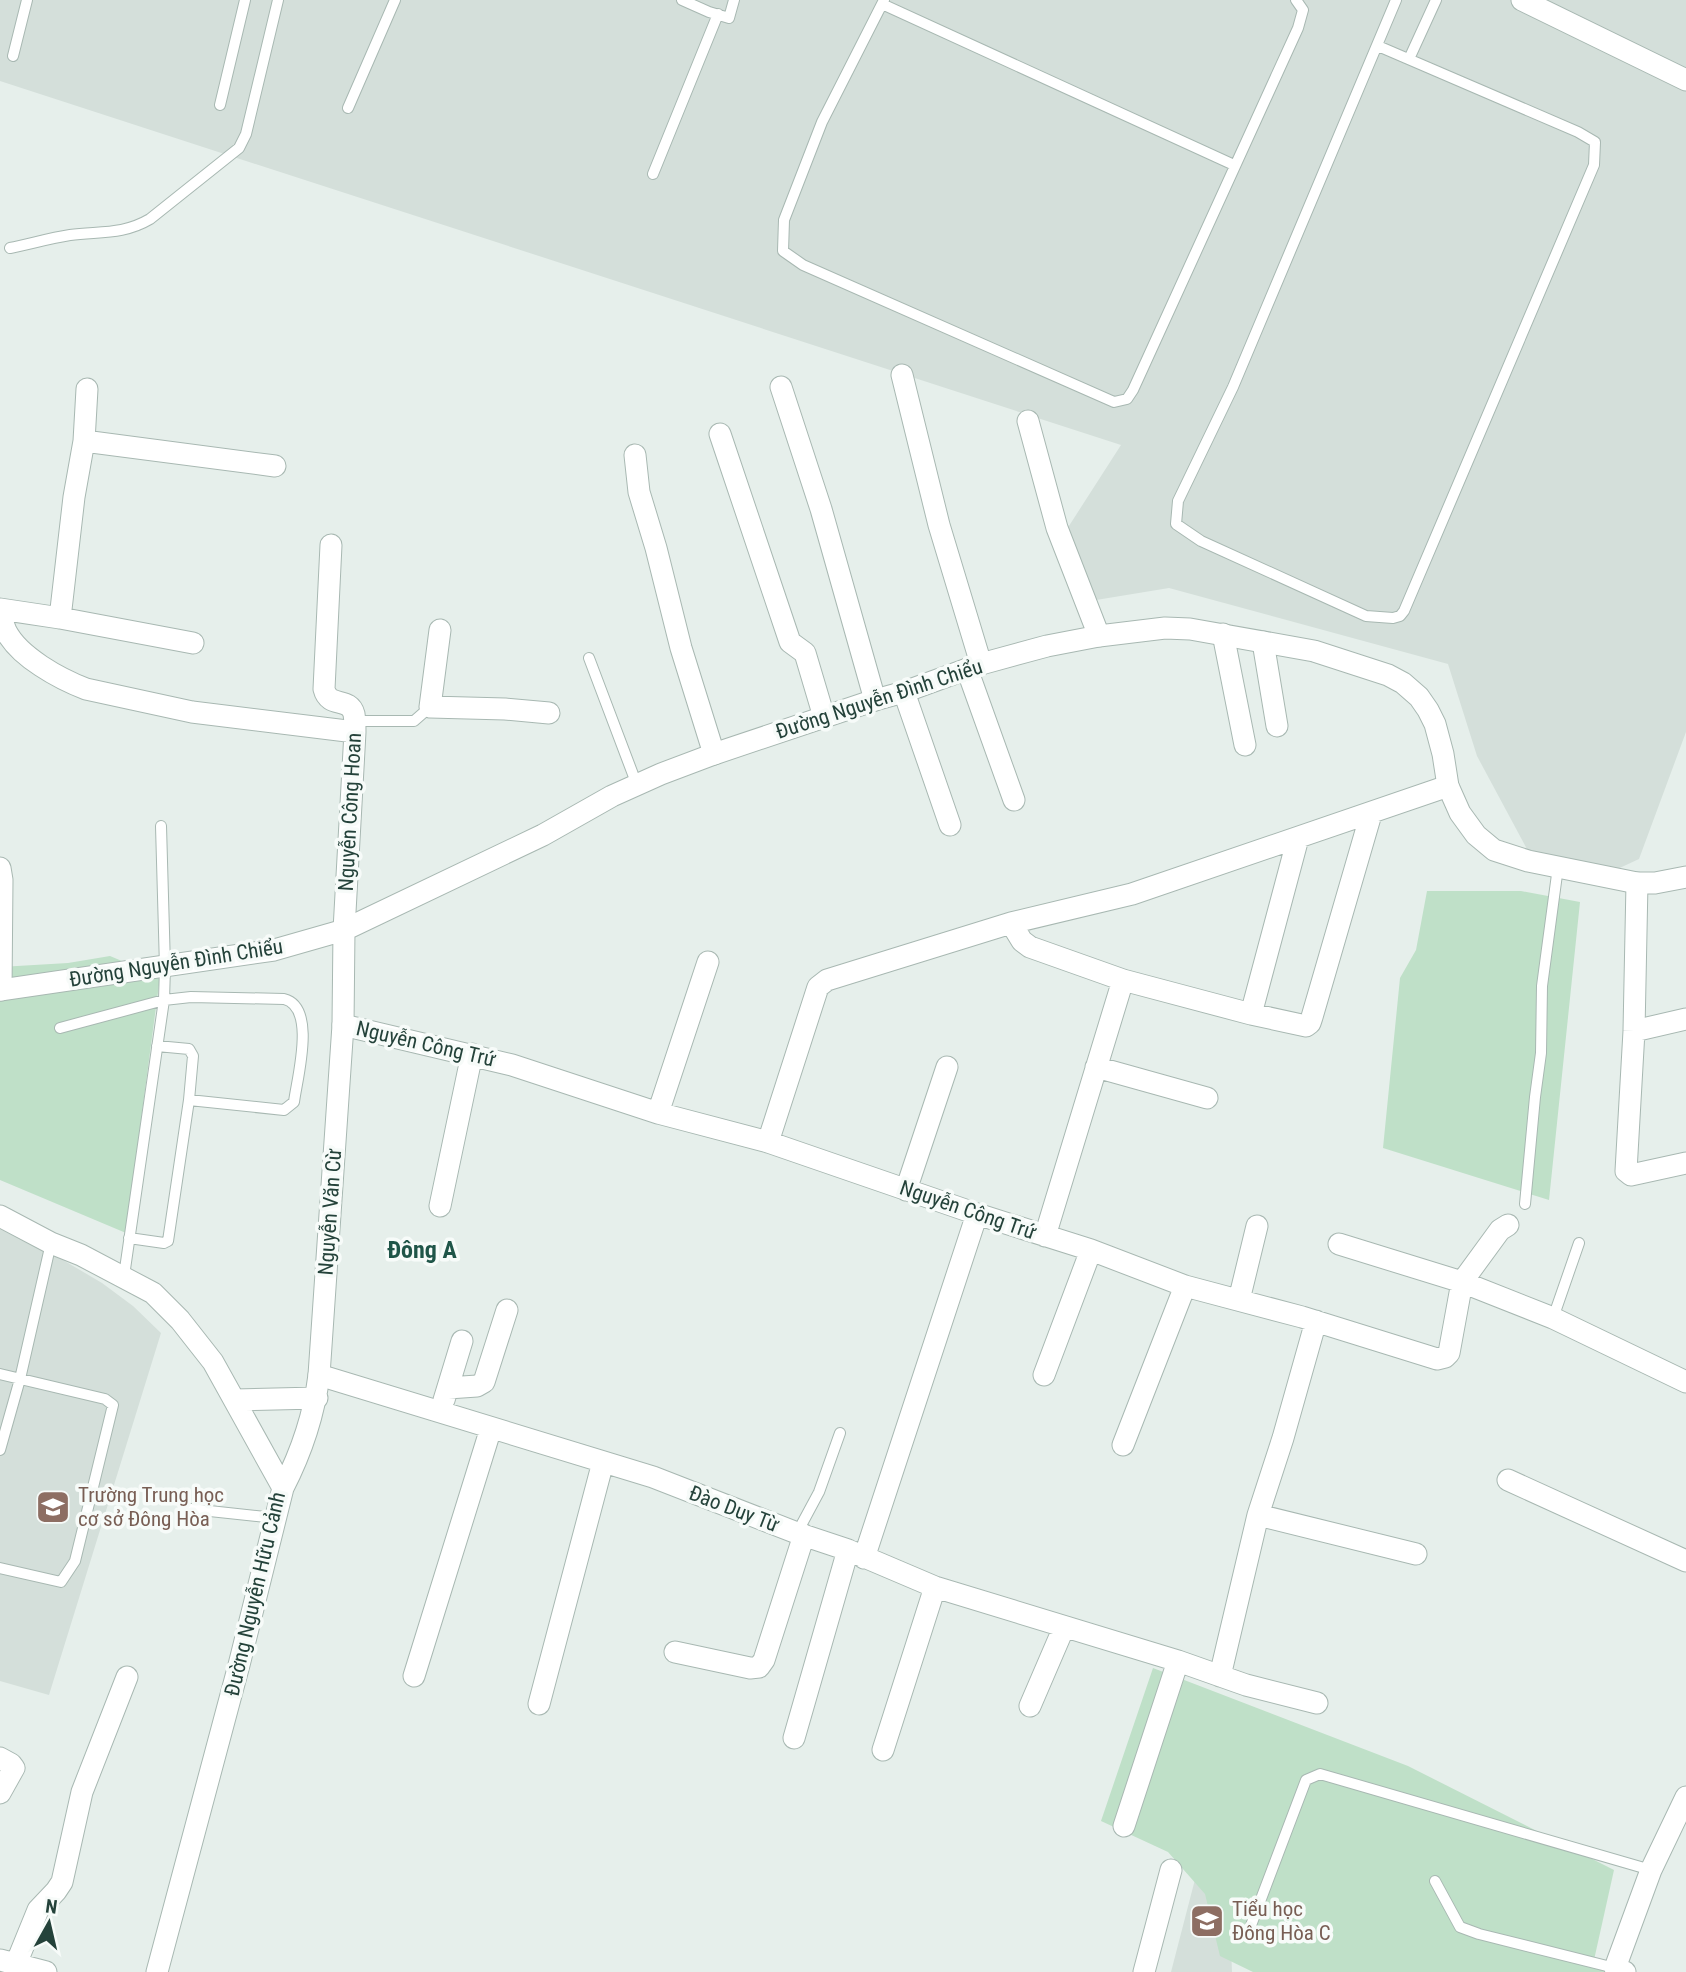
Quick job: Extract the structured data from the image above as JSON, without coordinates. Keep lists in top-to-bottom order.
{
  "streets": {
    "street": [
      "Đường Nguyễn Đình Chiểu",
      "Nguyễn Công Hoan",
      "Nguyễn Công Trứ",
      "Nguyễn Văn Cừ",
      "Đào Duy Từ",
      "Đường Nguyễn Hữu Cảnh"
    ]
  },
  "crossings": [
    ["Đường Nguyễn Đình Chiểu", "Nguyễn Công Hoan"],
    ["Đường Nguyễn Đình Chiểu", "Nguyễn Văn Cừ"],
    ["Nguyễn Công Hoan", "Nguyễn Văn Cừ"],
    ["Nguyễn Công Trứ", "Nguyễn Văn Cừ"],
    ["Nguyễn Văn Cừ", "Đào Duy Từ"],
    ["Nguyễn Văn Cừ", "Đường Nguyễn Hữu Cảnh"]
  ],
  "districts": ["Đông A"],
  "places": {
    "school or university": ["Trường Trung học cơ sở Đông Hòa", "Tiểu học Đông Hòa C"]
  },
  "north": "top"
}
